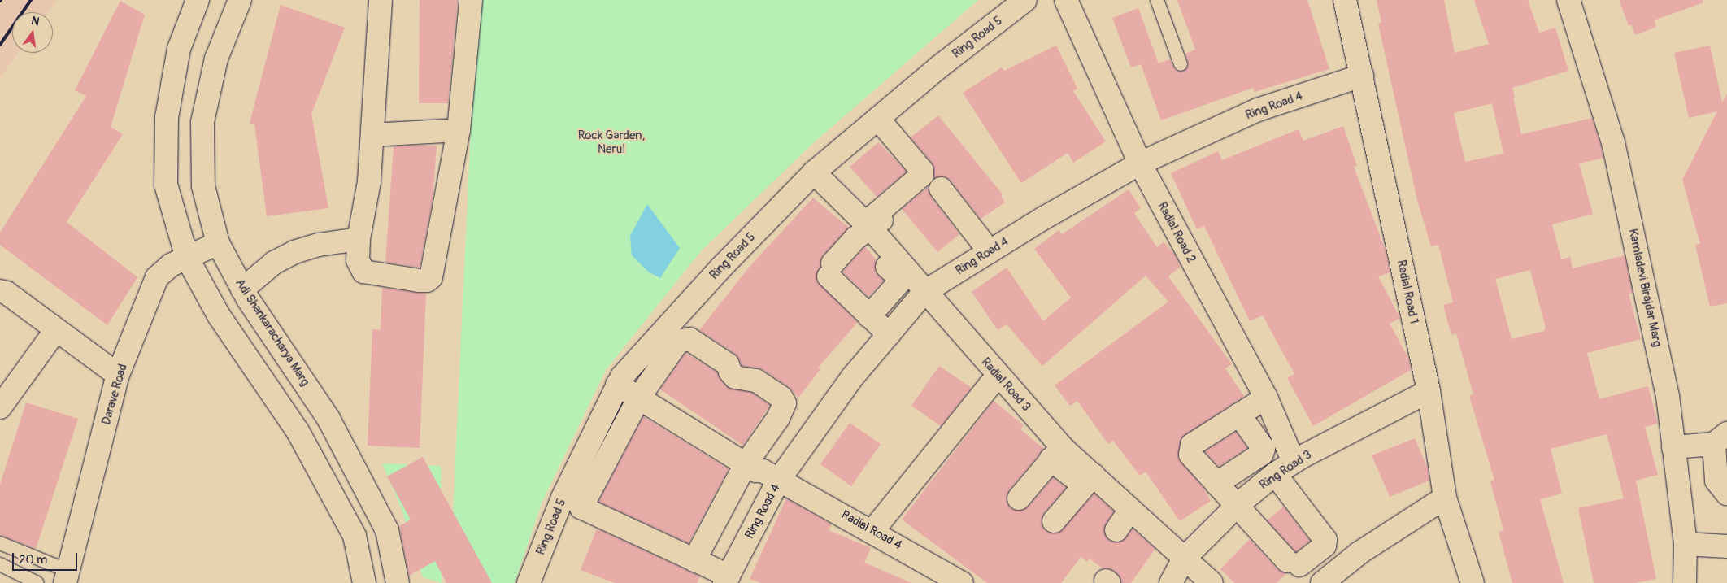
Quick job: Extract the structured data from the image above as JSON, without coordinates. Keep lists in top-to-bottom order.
{
  "streets": {
    "street": [
      "Ring Road 5",
      "Ring Road 4",
      "Radial Road 2",
      "Kamladevi Birajdar Marg",
      "Radial Road 1",
      "Adi Shankaracharya Marg",
      "Radial Road 3",
      "Darave Road",
      "Ring Road 3",
      "Radial Road 4"
    ]
  },
  "crossings": [
    ["Ring Road 5", "Radial Road 3"],
    ["Ring Road 5", "Radial Road 4"],
    ["Ring Road 4", "Radial Road 2"],
    ["Ring Road 4", "Radial Road 1"],
    ["Ring Road 4", "Radial Road 3"],
    ["Ring Road 4", "Radial Road 4"],
    ["Radial Road 2", "Ring Road 3"],
    ["Radial Road 1", "Ring Road 3"],
    ["Adi Shankaracharya Marg", "Darave Road"],
    ["Radial Road 3", "Ring Road 3"]
  ],
  "parks": ["Rock Garden, Nerul"],
  "scale_bar": "20 m",
  "north": "top"
}
